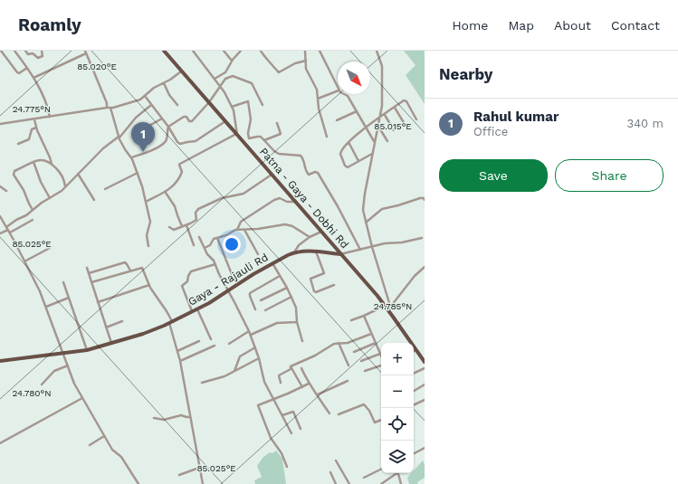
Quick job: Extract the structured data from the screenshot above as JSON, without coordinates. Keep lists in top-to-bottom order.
{
  "streets": {
    "main road": ["Patna - Gaya - Dobhi Rd", "Gaya - Rajauli Rd"]
  },
  "crossings": [
    ["Patna - Gaya - Dobhi Rd", "Gaya - Rajauli Rd"]
  ],
  "north": "bottom right",
  "page": {
    "header": "Roamly",
    "nav": [
      "Home",
      "Map",
      "About",
      "Contact"
    ],
    "heading": "Nearby",
    "list": [
      {
        "mark": "1",
        "name": "Rahul kumar",
        "note": "Office",
        "value": "340 m"
      }
    ],
    "pins": "1",
    "buttons": ["Save", "Share"],
    "map_buttons": ["+", "−"]
  },
  "coordinates": [
    "85.020°E",
    "24.775°N",
    "85.015°E",
    "85.025°E",
    "24.785°N",
    "24.780°N"
  ]
}
